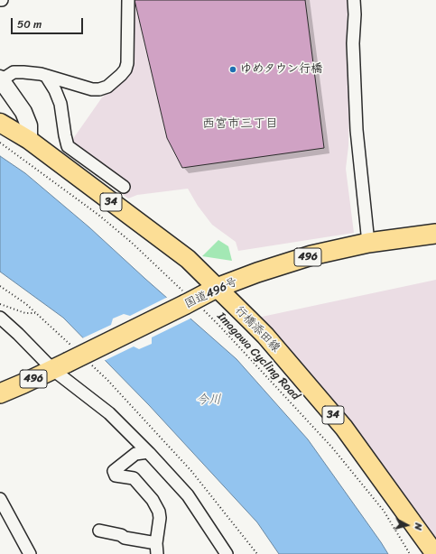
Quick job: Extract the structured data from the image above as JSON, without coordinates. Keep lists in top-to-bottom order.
{
  "streets": {
    "highway": ["496", "国道496号"],
    "main road": ["34", "行橋添田線"],
    "path": ["Imagawa Cycling Road"]
  },
  "crossings": [
    ["国道496号", "行橋添田線"],
    ["国道496号", "Imagawa Cycling Road"]
  ],
  "districts": ["西宮市三丁目"],
  "water": ["今川"],
  "places": ["ゆめタウン行橋"],
  "scale_bar": "50 m",
  "north": "right"
}
